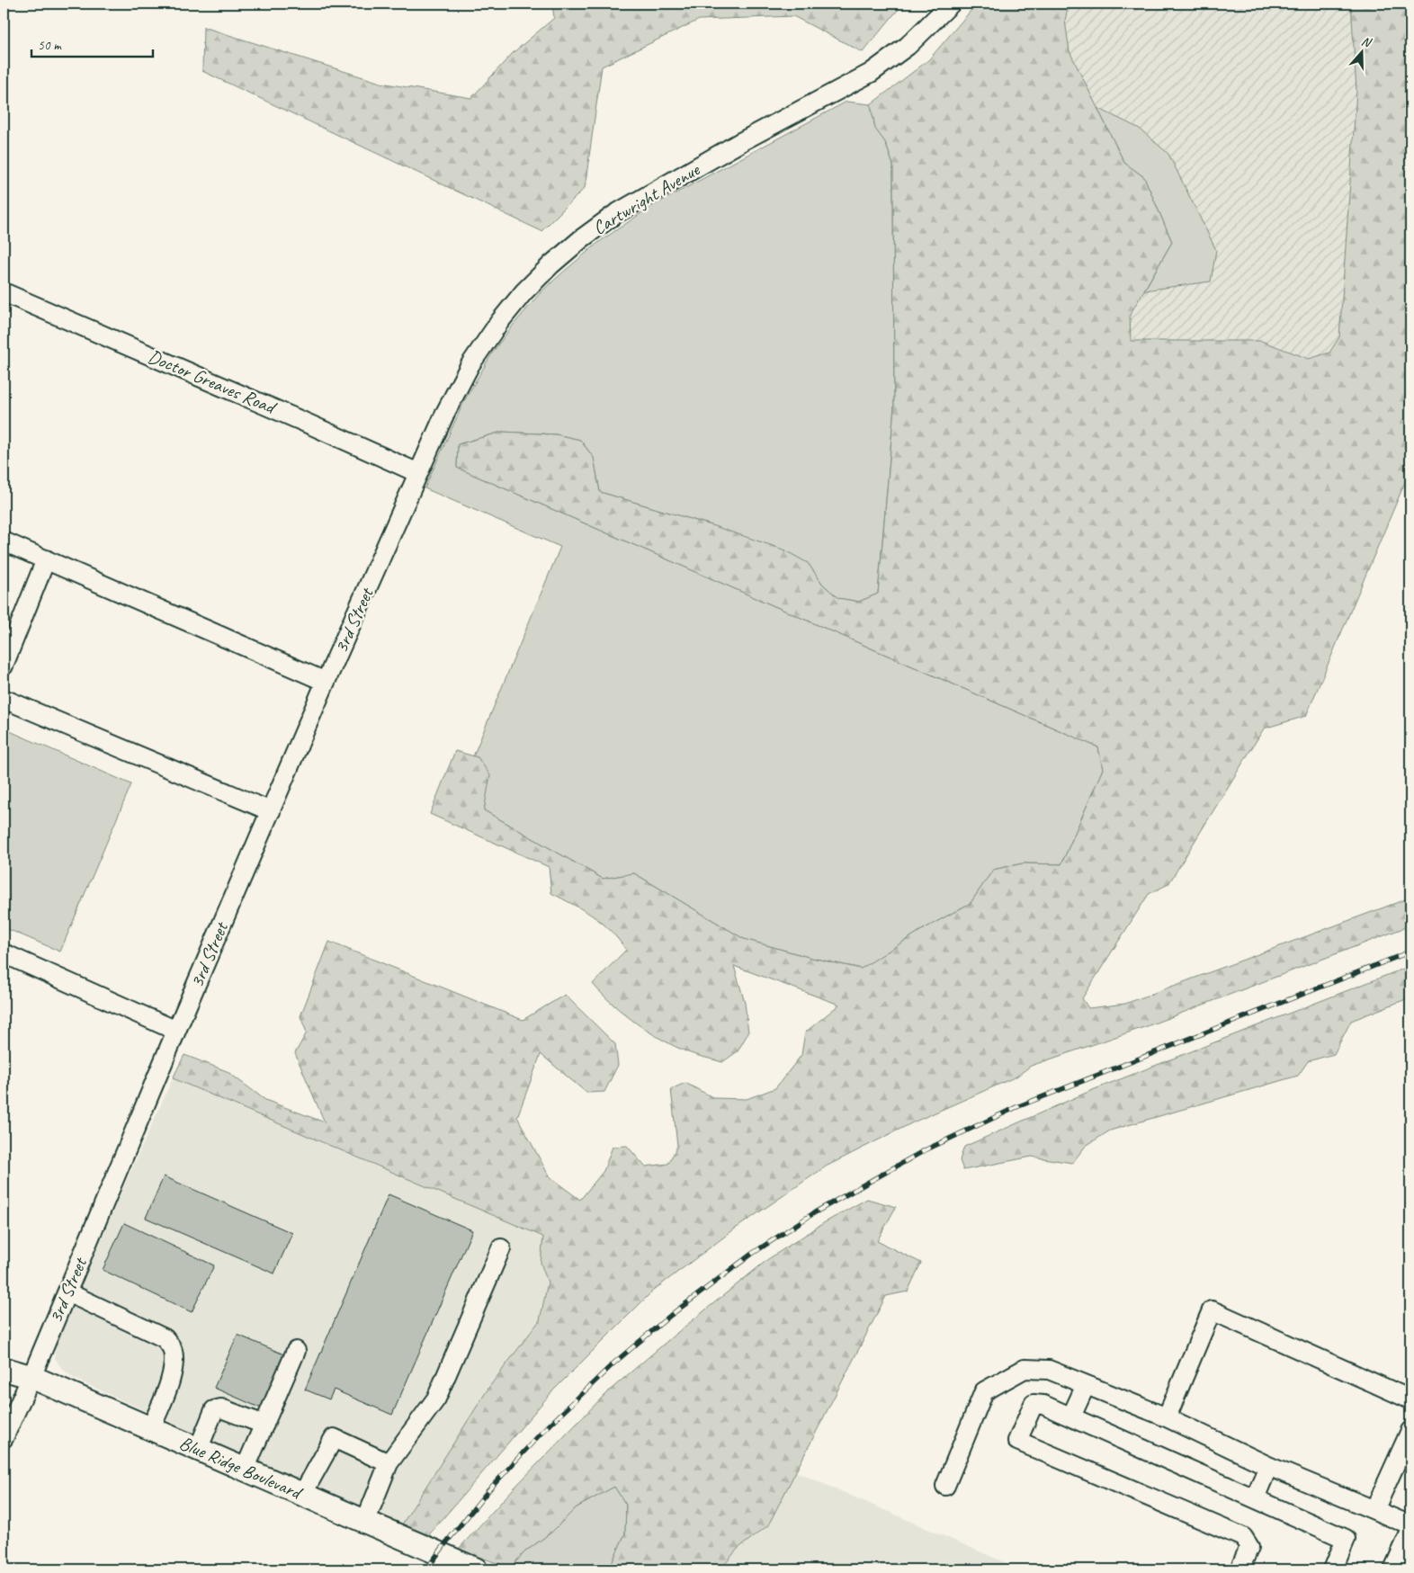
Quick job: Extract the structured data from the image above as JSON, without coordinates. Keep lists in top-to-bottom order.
{
  "streets": {
    "main road": ["Blue Ridge Boulevard"],
    "street": ["Cartwright Avenue", "Doctor Greaves Road", "3rd Street"]
  },
  "crossings": [
    ["Cartwright Avenue", "Doctor Greaves Road"],
    ["Cartwright Avenue", "3rd Street"],
    ["Doctor Greaves Road", "3rd Street"],
    ["3rd Street", "Blue Ridge Boulevard"]
  ],
  "scale_bar": "50 m",
  "north": "top"
}
